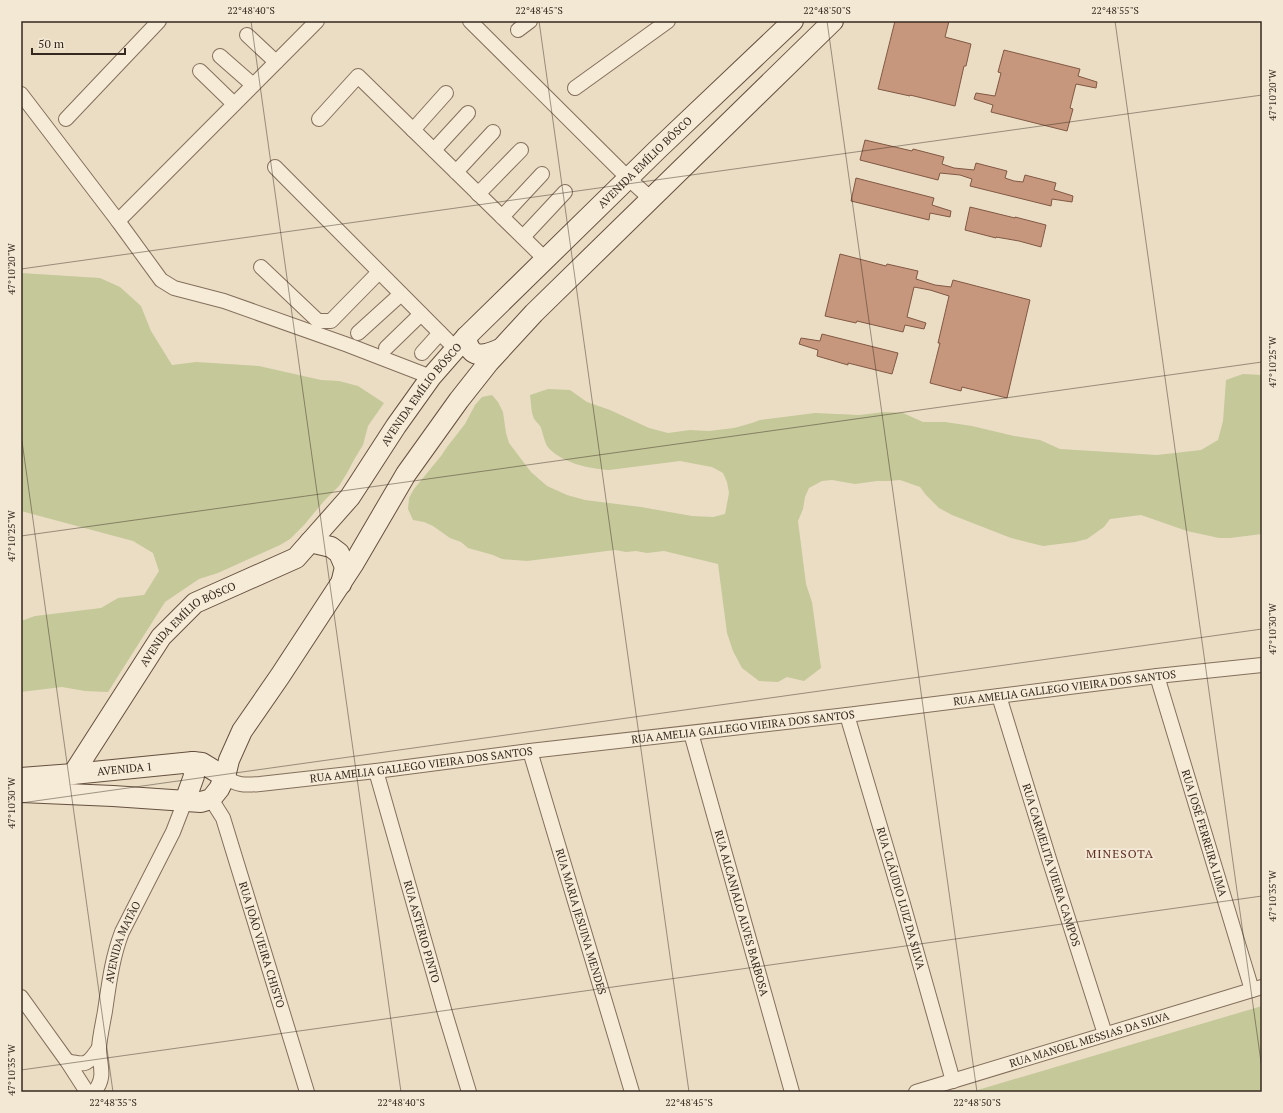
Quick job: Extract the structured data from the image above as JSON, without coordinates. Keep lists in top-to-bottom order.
{
  "streets": {
    "main road": ["AVENIDA EMÍLIO BÔSCO", "AVENIDA 1"],
    "street": [
      "RUA AMELIA GALLEGO VIEIRA DOS SANTOS",
      "RUA JOSÉ FERREIRA LIMA",
      "RUA CARMELITA VIEIRA CAMPOS",
      "RUA CLÁUDIO LUIZ DA SILVA",
      "RUA ALCANJALO ALVES BARBOSA",
      "RUA MARIA JESUINA MENDES",
      "RUA ASTERIO PINTO",
      "AVENIDA MATÃO",
      "RUA JOÃO VIEIRA CHISTO",
      "RUA MANOEL MESSIAS DA SILVA"
    ]
  },
  "crossings": [
    ["AVENIDA EMÍLIO BÔSCO", "AVENIDA 1"],
    ["RUA AMELIA GALLEGO VIEIRA DOS SANTOS", "AVENIDA 1"],
    ["RUA AMELIA GALLEGO VIEIRA DOS SANTOS", "RUA JOSÉ FERREIRA LIMA"],
    ["RUA AMELIA GALLEGO VIEIRA DOS SANTOS", "RUA CARMELITA VIEIRA CAMPOS"],
    ["RUA AMELIA GALLEGO VIEIRA DOS SANTOS", "RUA CLÁUDIO LUIZ DA SILVA"],
    ["RUA AMELIA GALLEGO VIEIRA DOS SANTOS", "RUA ALCANJALO ALVES BARBOSA"],
    ["RUA AMELIA GALLEGO VIEIRA DOS SANTOS", "RUA MARIA JESUINA MENDES"],
    ["RUA AMELIA GALLEGO VIEIRA DOS SANTOS", "RUA ASTERIO PINTO"],
    ["RUA JOSÉ FERREIRA LIMA", "RUA MANOEL MESSIAS DA SILVA"],
    ["RUA CARMELITA VIEIRA CAMPOS", "RUA MANOEL MESSIAS DA SILVA"],
    ["RUA CLÁUDIO LUIZ DA SILVA", "RUA MANOEL MESSIAS DA SILVA"]
  ],
  "districts": ["MINESOTA"],
  "scale_bar": "50 m",
  "coordinates": [
    "22°48'40\"S",
    "22°48'45\"S",
    "22°48'50\"S",
    "22°48'55\"S",
    "47°10'20\"W",
    "47°10'25\"W",
    "47°10'30\"W",
    "47°10'35\"W",
    "22°48'35\"S"
  ]
}
